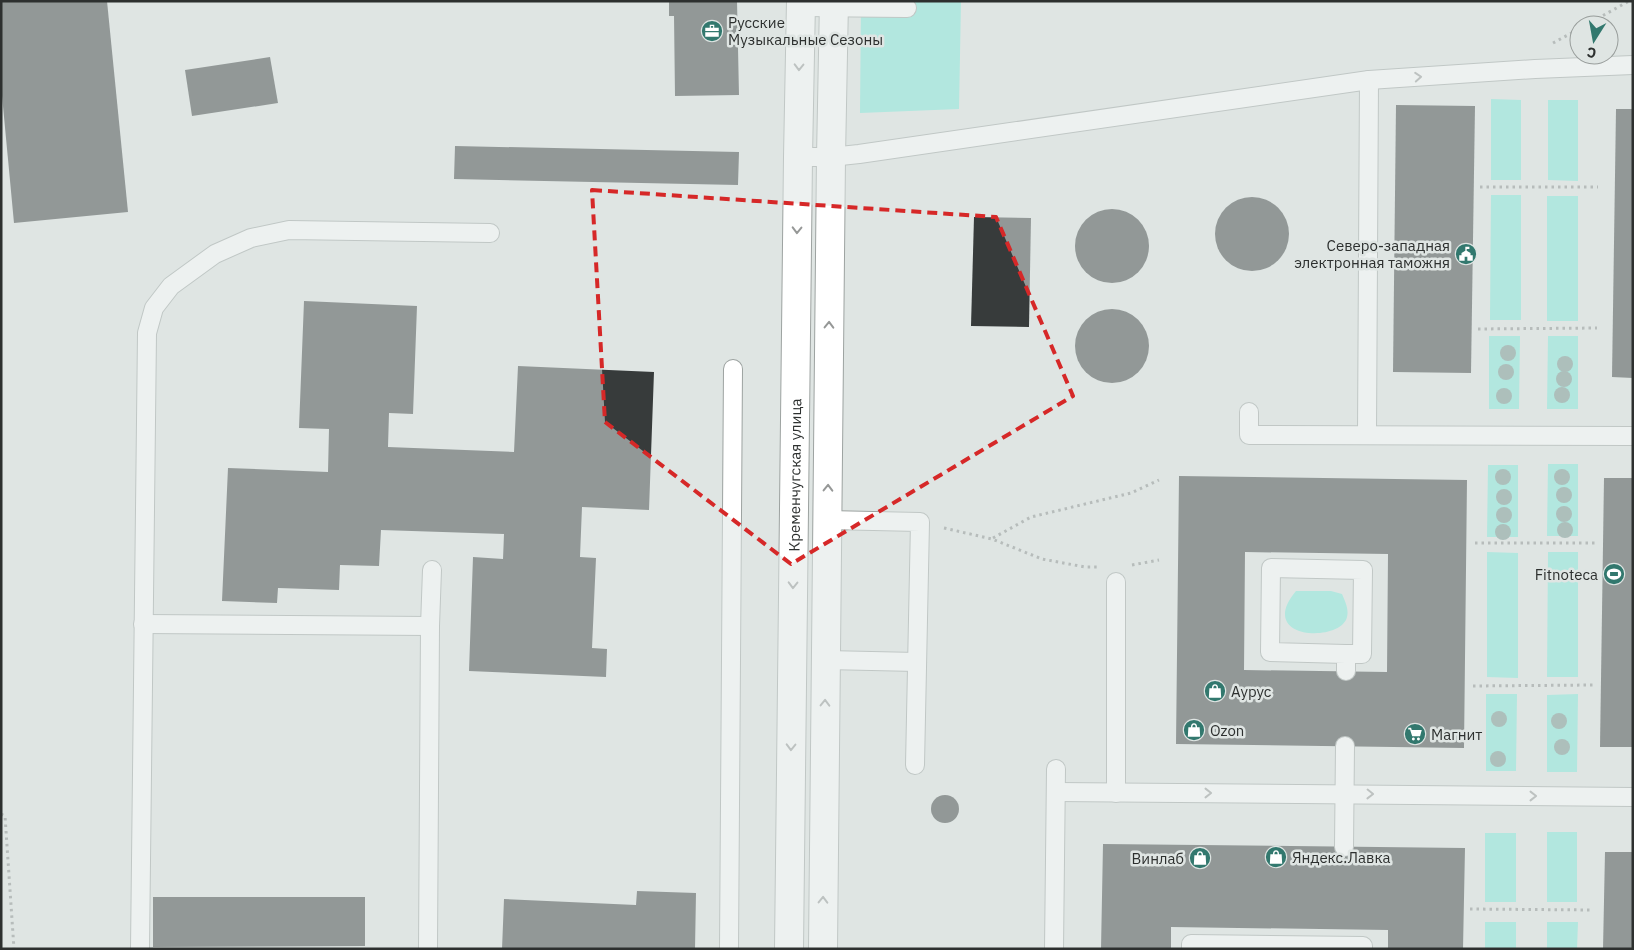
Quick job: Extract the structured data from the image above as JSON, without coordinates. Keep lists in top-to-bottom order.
{
  "streets": {
    "street": ["Кременчугская улица"]
  },
  "places": {
    "office": ["Русские Музыкальные Сезоны"],
    "public building": ["Северо-западная электронная таможня"],
    "sports": ["Fitnoteca"],
    "shop": [
      "Аурус",
      "Ozon",
      "Яндекс.Лавка",
      "Винлаб"
    ],
    "supermarket": ["Магнит"]
  },
  "north": "bottom"
}
